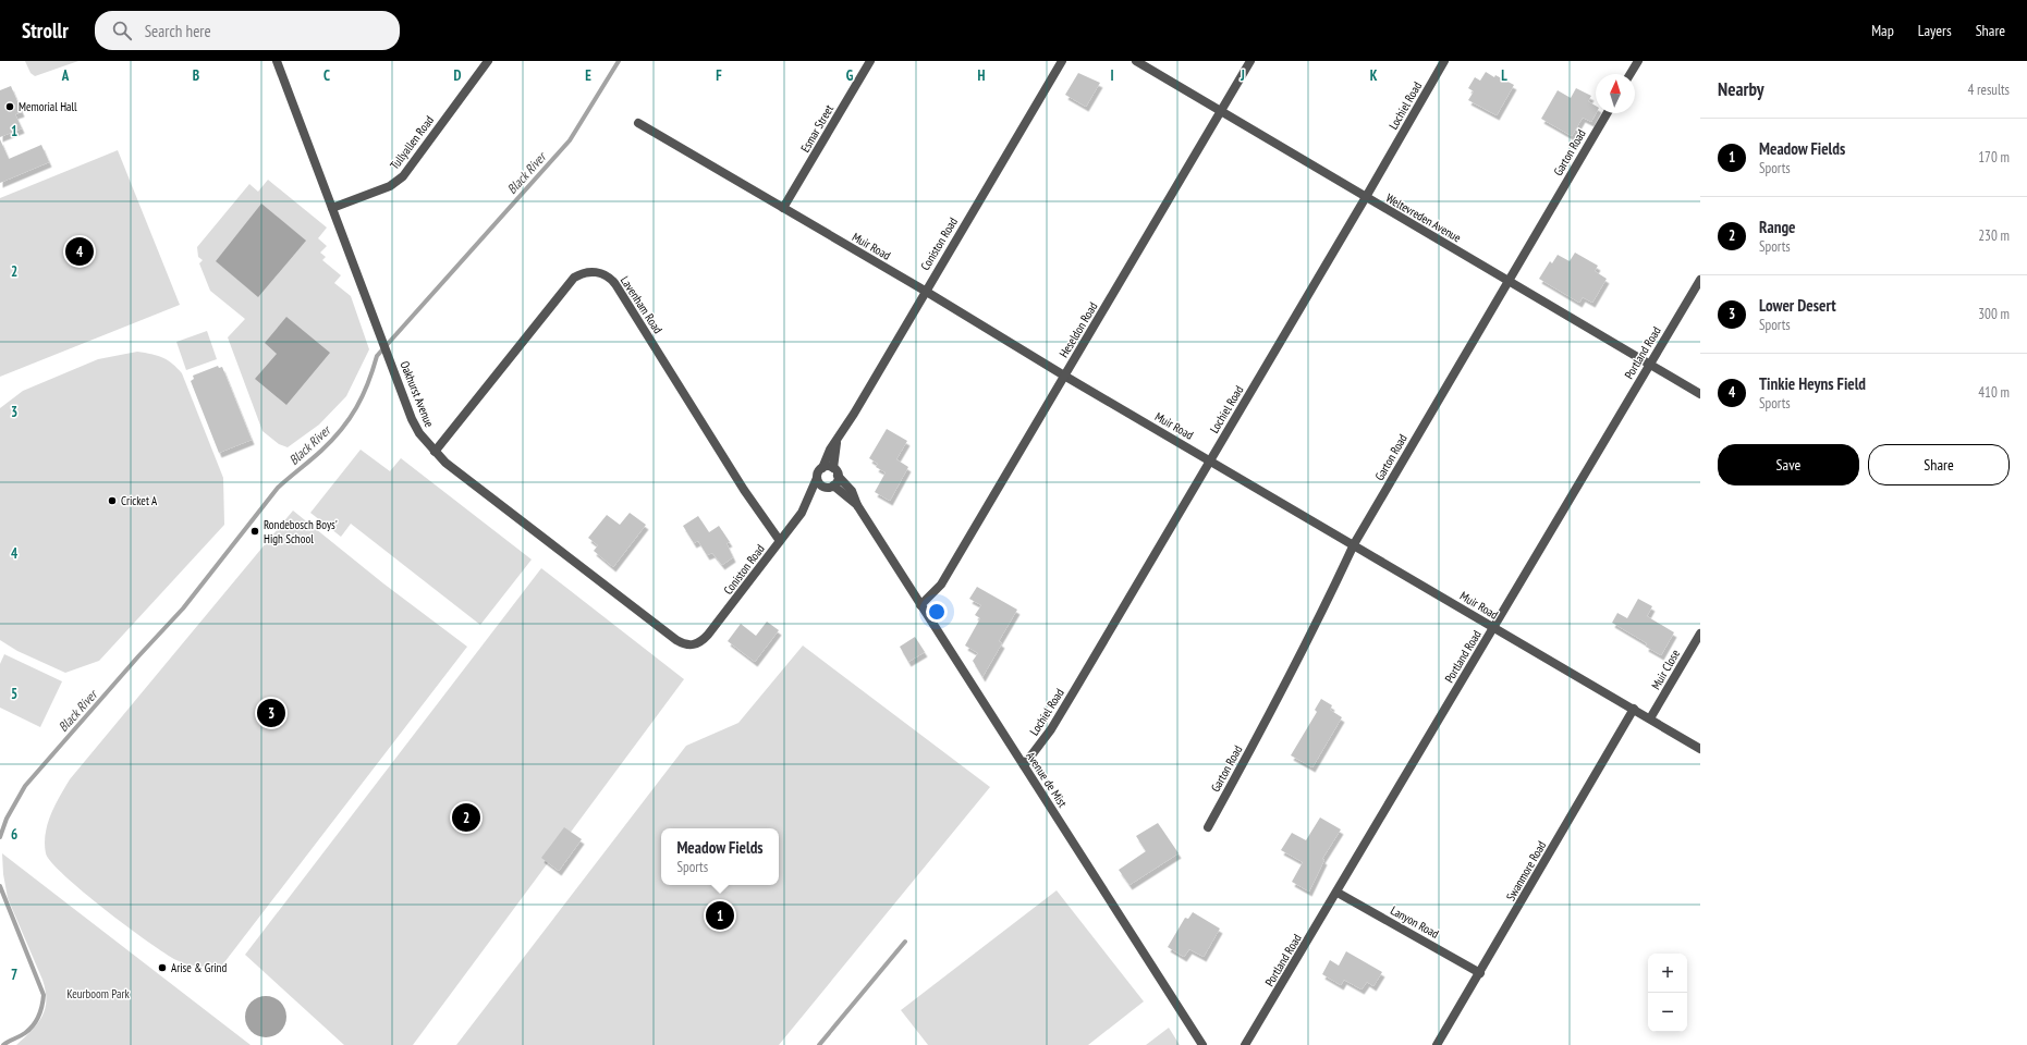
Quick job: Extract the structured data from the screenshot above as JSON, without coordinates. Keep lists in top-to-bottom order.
{
  "streets": {
    "street": [
      "Lochiel Road",
      "Esmar Street",
      "Tullyallen Road",
      "Garton Road",
      "Weltevreden Avenue",
      "Coniston Road",
      "Muir Road",
      "Lavenham Road",
      "Heseldon Road",
      "Portland Road",
      "Oakhurst Avenue",
      "Muir Close",
      "Avenue de Mist",
      "Swanmore Road",
      "Lanyon Road"
    ]
  },
  "crossings": [
    ["Lochiel Road", "Weltevreden Avenue"],
    ["Lochiel Road", "Muir Road"],
    ["Lochiel Road", "Avenue de Mist"],
    ["Esmar Street", "Muir Road"],
    ["Tullyallen Road", "Oakhurst Avenue"],
    ["Garton Road", "Weltevreden Avenue"],
    ["Garton Road", "Muir Road"],
    ["Weltevreden Avenue", "Heseldon Road"],
    ["Weltevreden Avenue", "Portland Road"],
    ["Coniston Road", "Muir Road"],
    ["Coniston Road", "Lavenham Road"],
    ["Coniston Road", "Oakhurst Avenue"],
    ["Coniston Road", "Avenue de Mist"],
    ["Muir Road", "Heseldon Road"],
    ["Muir Road", "Portland Road"],
    ["Muir Road", "Muir Close"],
    ["Muir Road", "Swanmore Road"],
    ["Lavenham Road", "Oakhurst Avenue"],
    ["Heseldon Road", "Avenue de Mist"],
    ["Portland Road", "Lanyon Road"],
    ["Swanmore Road", "Lanyon Road"]
  ],
  "water": ["Black River"],
  "parks": ["Keurboom Park"],
  "places": [
    "Memorial Hall",
    "Cricket A",
    "Rondebosch Boys' High School",
    "Arise & Grind"
  ],
  "north": "top",
  "page": {
    "header": "Strollr",
    "search": "Search here",
    "nav": ["Map", "Layers", "Share"],
    "heading": ["Nearby", "4 results"],
    "list": [
      {
        "mark": "1",
        "name": "Meadow Fields",
        "note": "Sports",
        "value": "170 m"
      },
      {
        "mark": "2",
        "name": "Range",
        "note": "Sports",
        "value": "230 m"
      },
      {
        "mark": "3",
        "name": "Lower Desert",
        "note": "Sports",
        "value": "300 m"
      },
      {
        "mark": "4",
        "name": "Tinkie Heyns Field",
        "note": "Sports",
        "value": "410 m"
      }
    ],
    "pins": [
      "4",
      "3",
      "2",
      "1"
    ],
    "buttons": ["Save", "Share"],
    "popup": ["Meadow Fields", "Sports"],
    "map_buttons": ["+", "−"]
  },
  "grid": {
    "columns": [
      "A",
      "B",
      "C",
      "D",
      "E",
      "F",
      "G",
      "H",
      "I",
      "J",
      "K",
      "L"
    ],
    "rows": [
      "1",
      "2",
      "3",
      "4",
      "5",
      "6",
      "7"
    ]
  }
}
